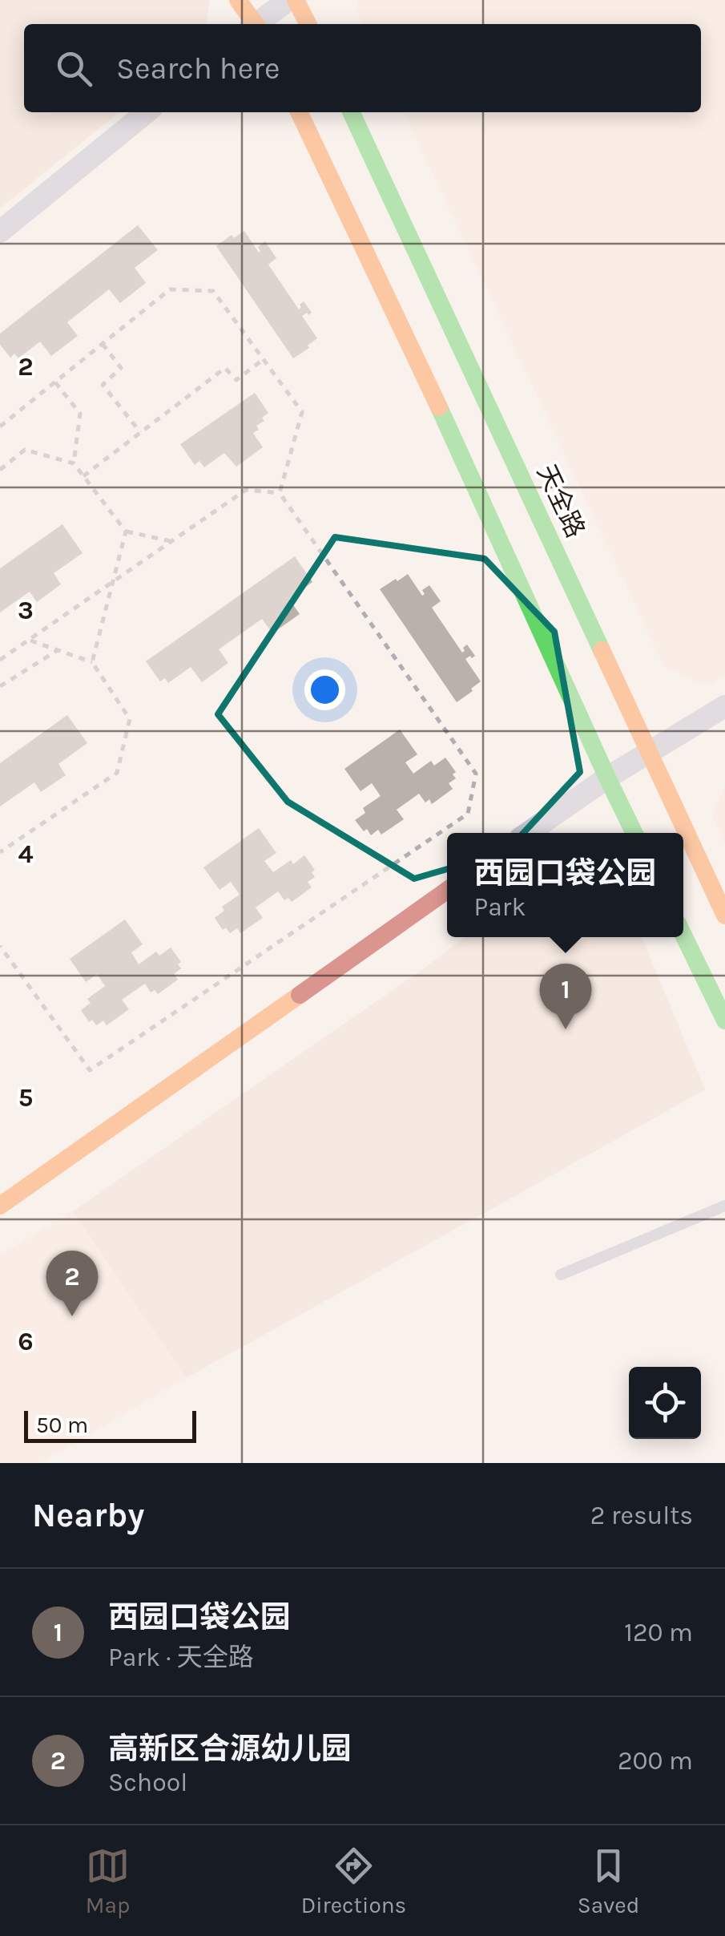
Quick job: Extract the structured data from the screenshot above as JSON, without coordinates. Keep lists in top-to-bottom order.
{
  "streets": {
    "street": ["天全路"]
  },
  "scale_bar": "50 m",
  "page": {
    "search": "Search here",
    "popup": ["西园口袋公园", "Park"],
    "pins": ["1", "2"],
    "scale": "50 m",
    "heading": ["Nearby", "2 results"],
    "list": [
      {
        "mark": "1",
        "name": "西园口袋公园",
        "note": "Park · 天全路",
        "value": "120 m"
      },
      {
        "mark": "2",
        "name": "高新区合源幼儿园",
        "note": "School",
        "value": "200 m"
      }
    ],
    "nav": ["Map", "Directions", "Saved"]
  },
  "grid": {
    "rows": [
      "2",
      "3",
      "4",
      "5",
      "6"
    ]
  }
}
